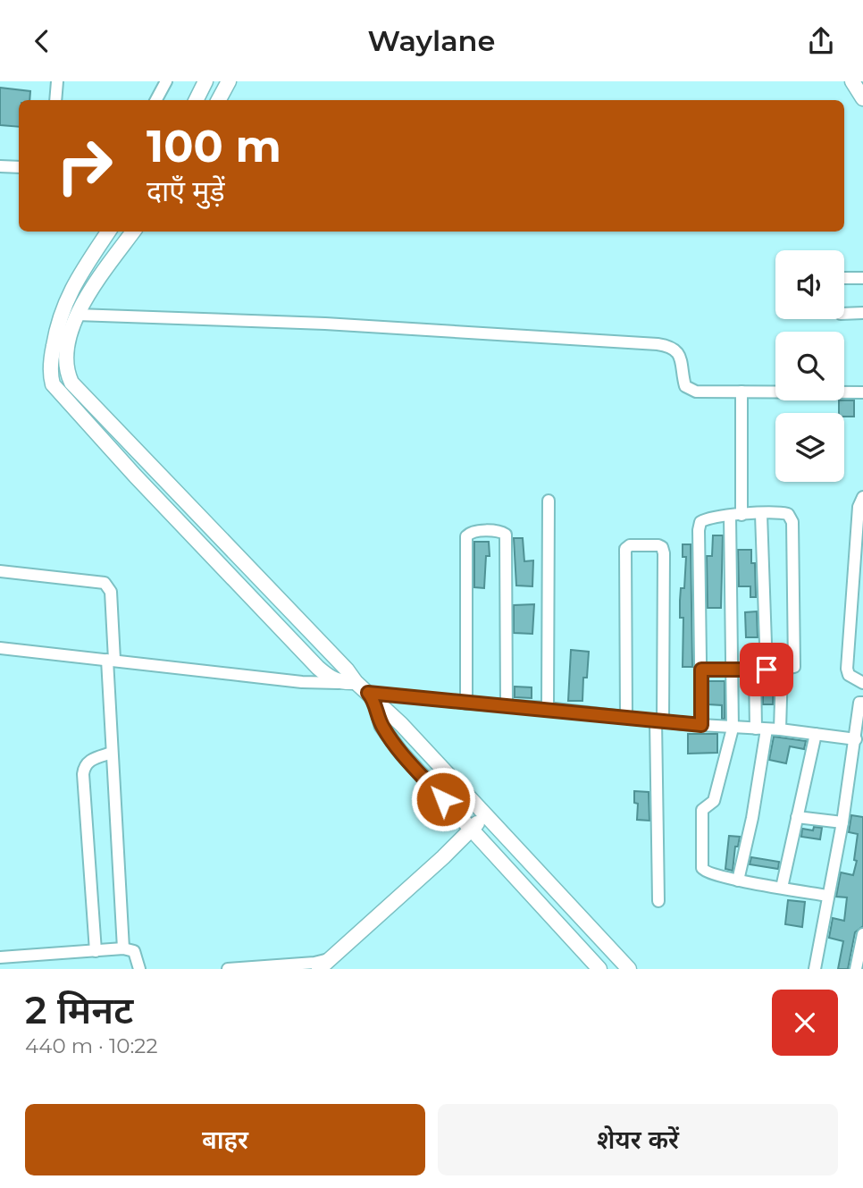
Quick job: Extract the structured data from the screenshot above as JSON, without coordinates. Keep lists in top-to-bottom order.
{
  "page": {
    "header": "Waylane",
    "turn": ["100 m", "दाएँ मुड़ें"],
    "heading": ["2 मिनट", "440 m · 10:22"],
    "buttons": ["बाहर", "शेयर करें"]
  }
}
